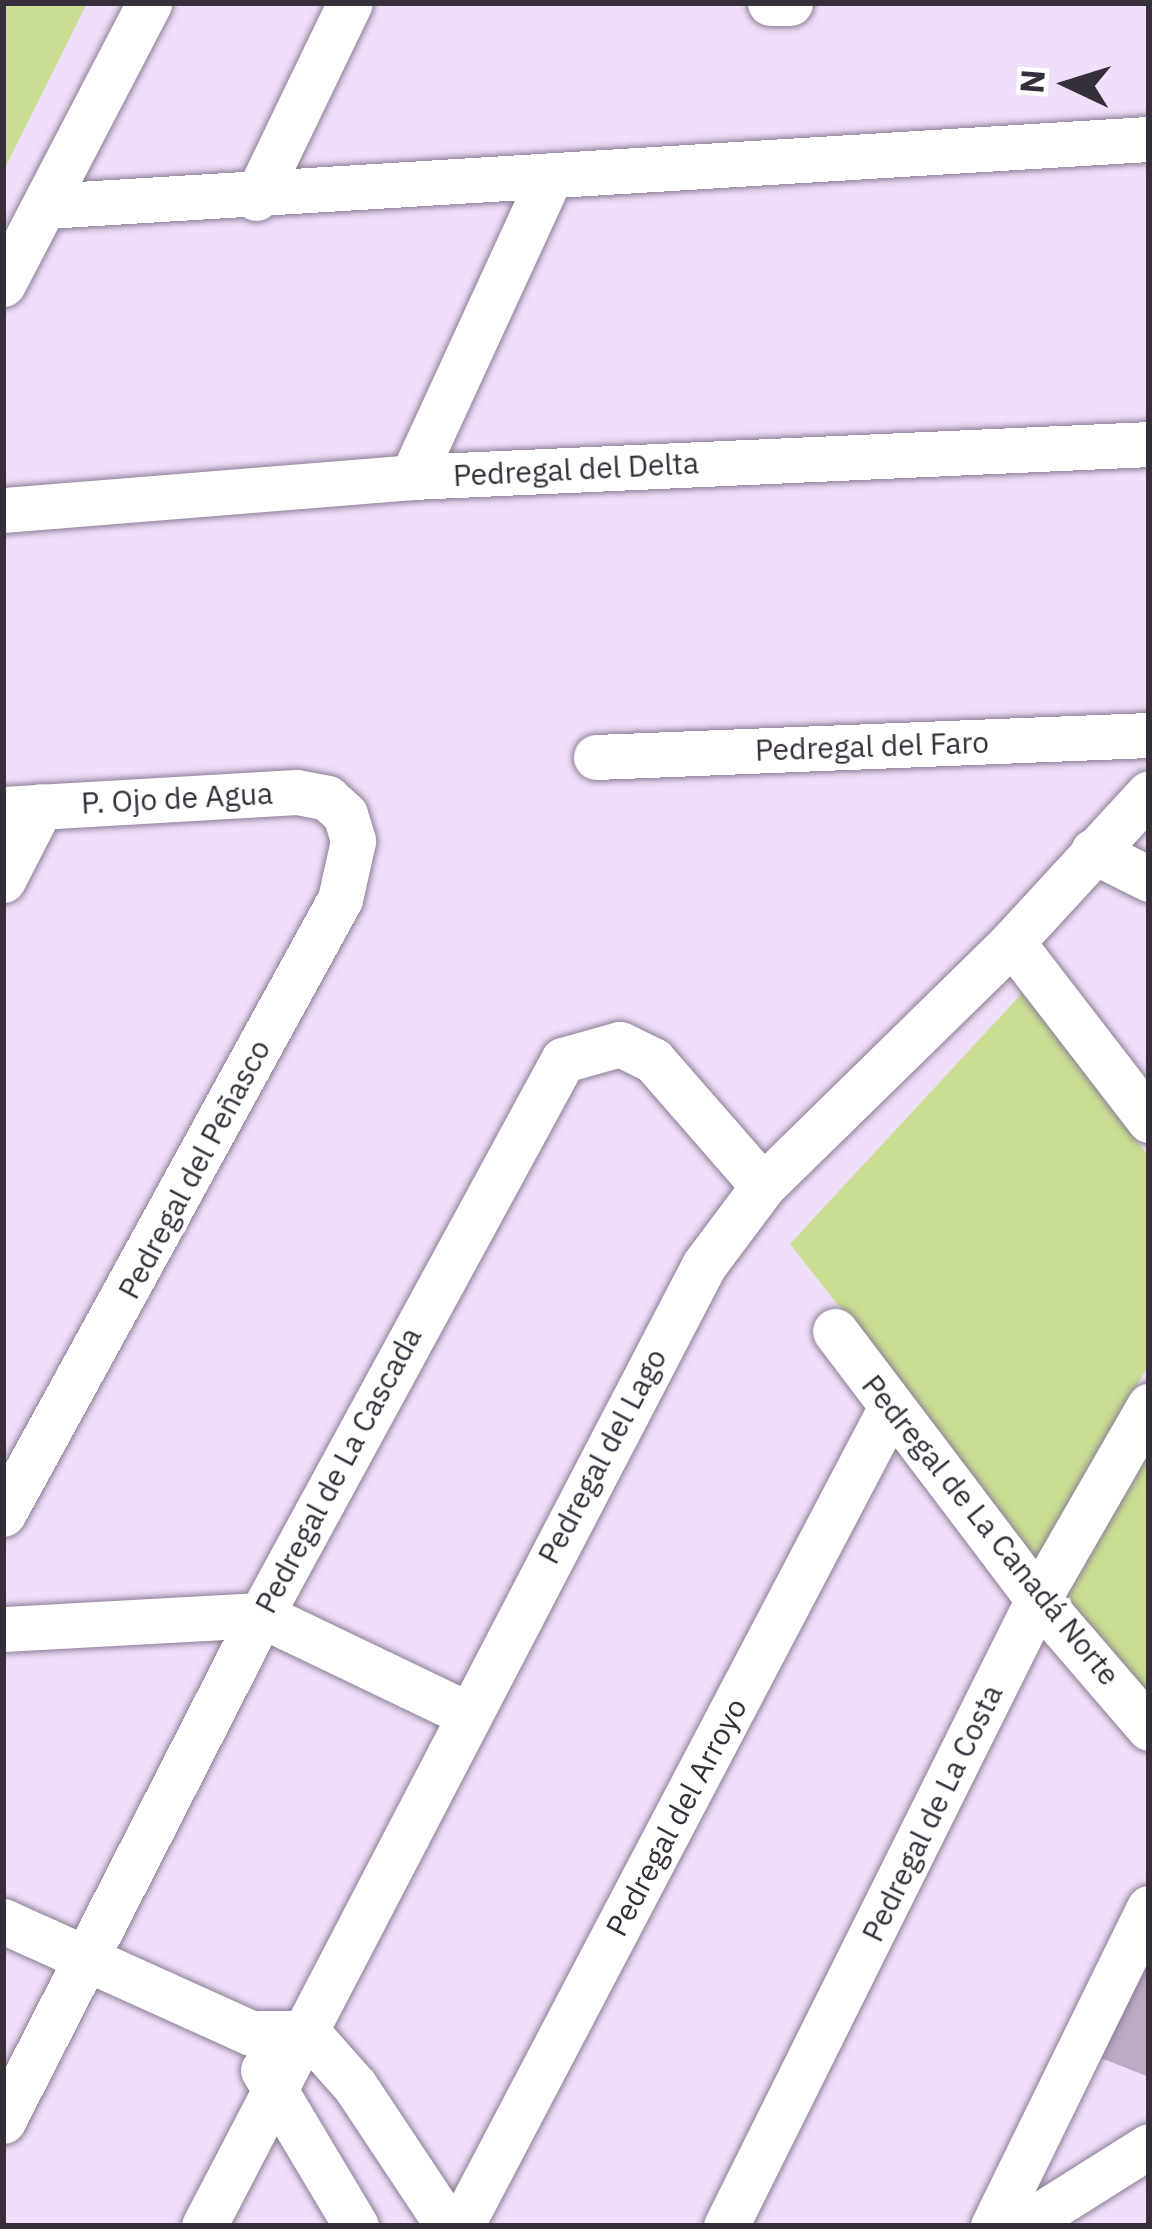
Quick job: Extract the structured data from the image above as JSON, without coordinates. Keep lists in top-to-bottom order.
{
  "streets": {
    "street": [
      "Pedregal del Delta",
      "Pedregal del Faro",
      "P. Ojo de Agua",
      "Pedregal del Peñasco",
      "Pedregal del Lago",
      "Pedregal de La Cascada",
      "Pedregal de La Canadá Norte",
      "Pedregal de La Costa",
      "Pedregal del Arroyo"
    ]
  },
  "crossings": [
    ["P. Ojo de Agua", "Pedregal del Peñasco"],
    ["Pedregal del Lago", "Pedregal de La Cascada"],
    ["Pedregal de La Canadá Norte", "Pedregal de La Costa"],
    ["Pedregal de La Canadá Norte", "Pedregal del Arroyo"]
  ],
  "north": "left"
}
